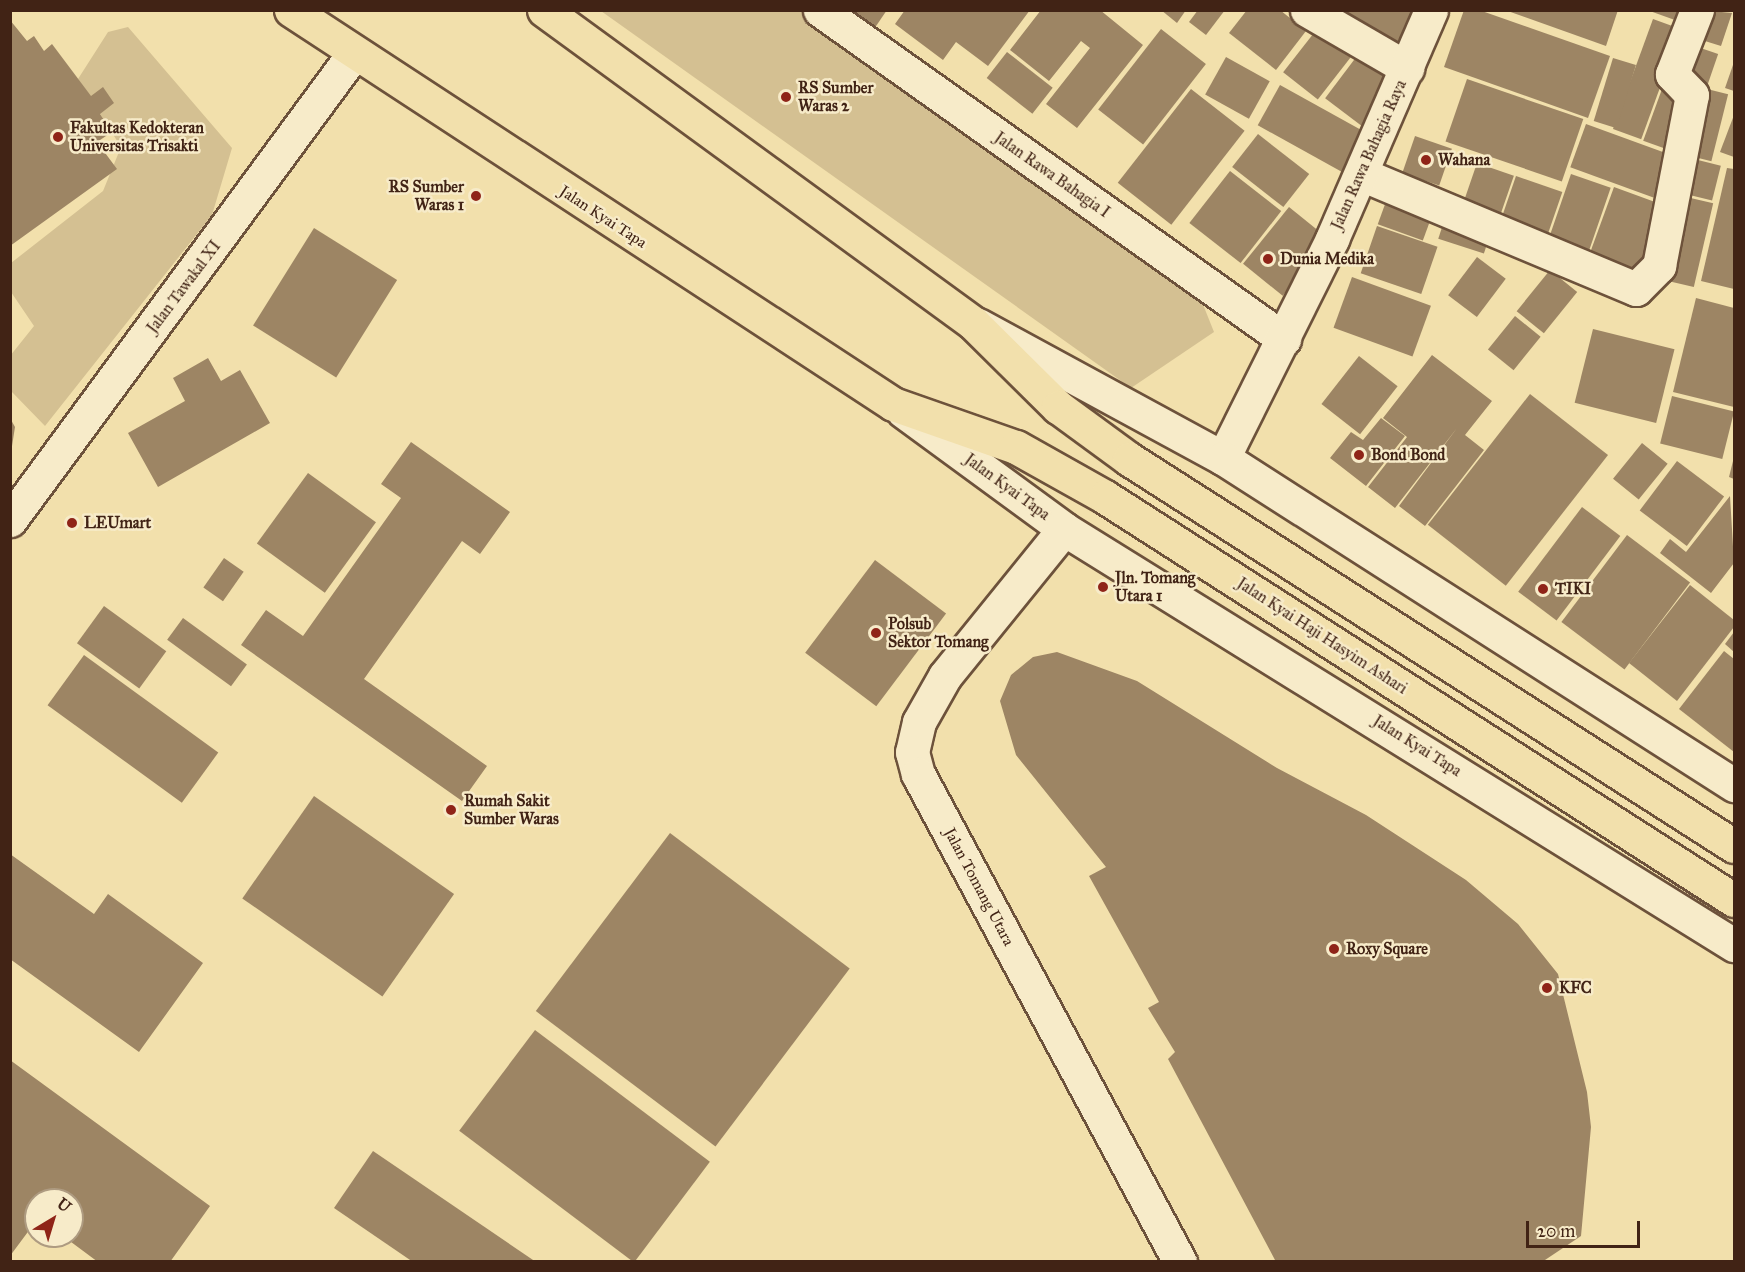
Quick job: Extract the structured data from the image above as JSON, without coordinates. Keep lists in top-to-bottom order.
{
  "streets": {
    "main road": ["Jalan Kyai Tapa", "Jalan Kyai Haji Hasyim Ashari"],
    "street": [
      "Jalan Rawa Bahagia Raya",
      "Jalan Rawa Bahagia I",
      "Jalan Tawakal XI",
      "Jalan Tomang Utara"
    ]
  },
  "crossings": [
    ["Jalan Rawa Bahagia Raya", "Jalan Rawa Bahagia I"],
    ["Jalan Kyai Tapa", "Jalan Tawakal XI"],
    ["Jalan Kyai Tapa", "Jalan Kyai Haji Hasyim Ashari"],
    ["Jalan Kyai Tapa", "Jalan Tomang Utara"]
  ],
  "places": [
    "RS Sumber Waras 2",
    "Fakultas Kedokteran Universitas Trisakti",
    "Wahana",
    "RS Sumber Waras 1",
    "Dunia Medika",
    "Bond Bond",
    "LEUmart",
    "Jln. Tomang Utara 1",
    "TIKI",
    "Polsub Sektor Tomang",
    "Rumah Sakit Sumber Waras",
    "Roxy Square",
    "KFC"
  ],
  "scale_bar": "20 m",
  "north": "top right"
}
